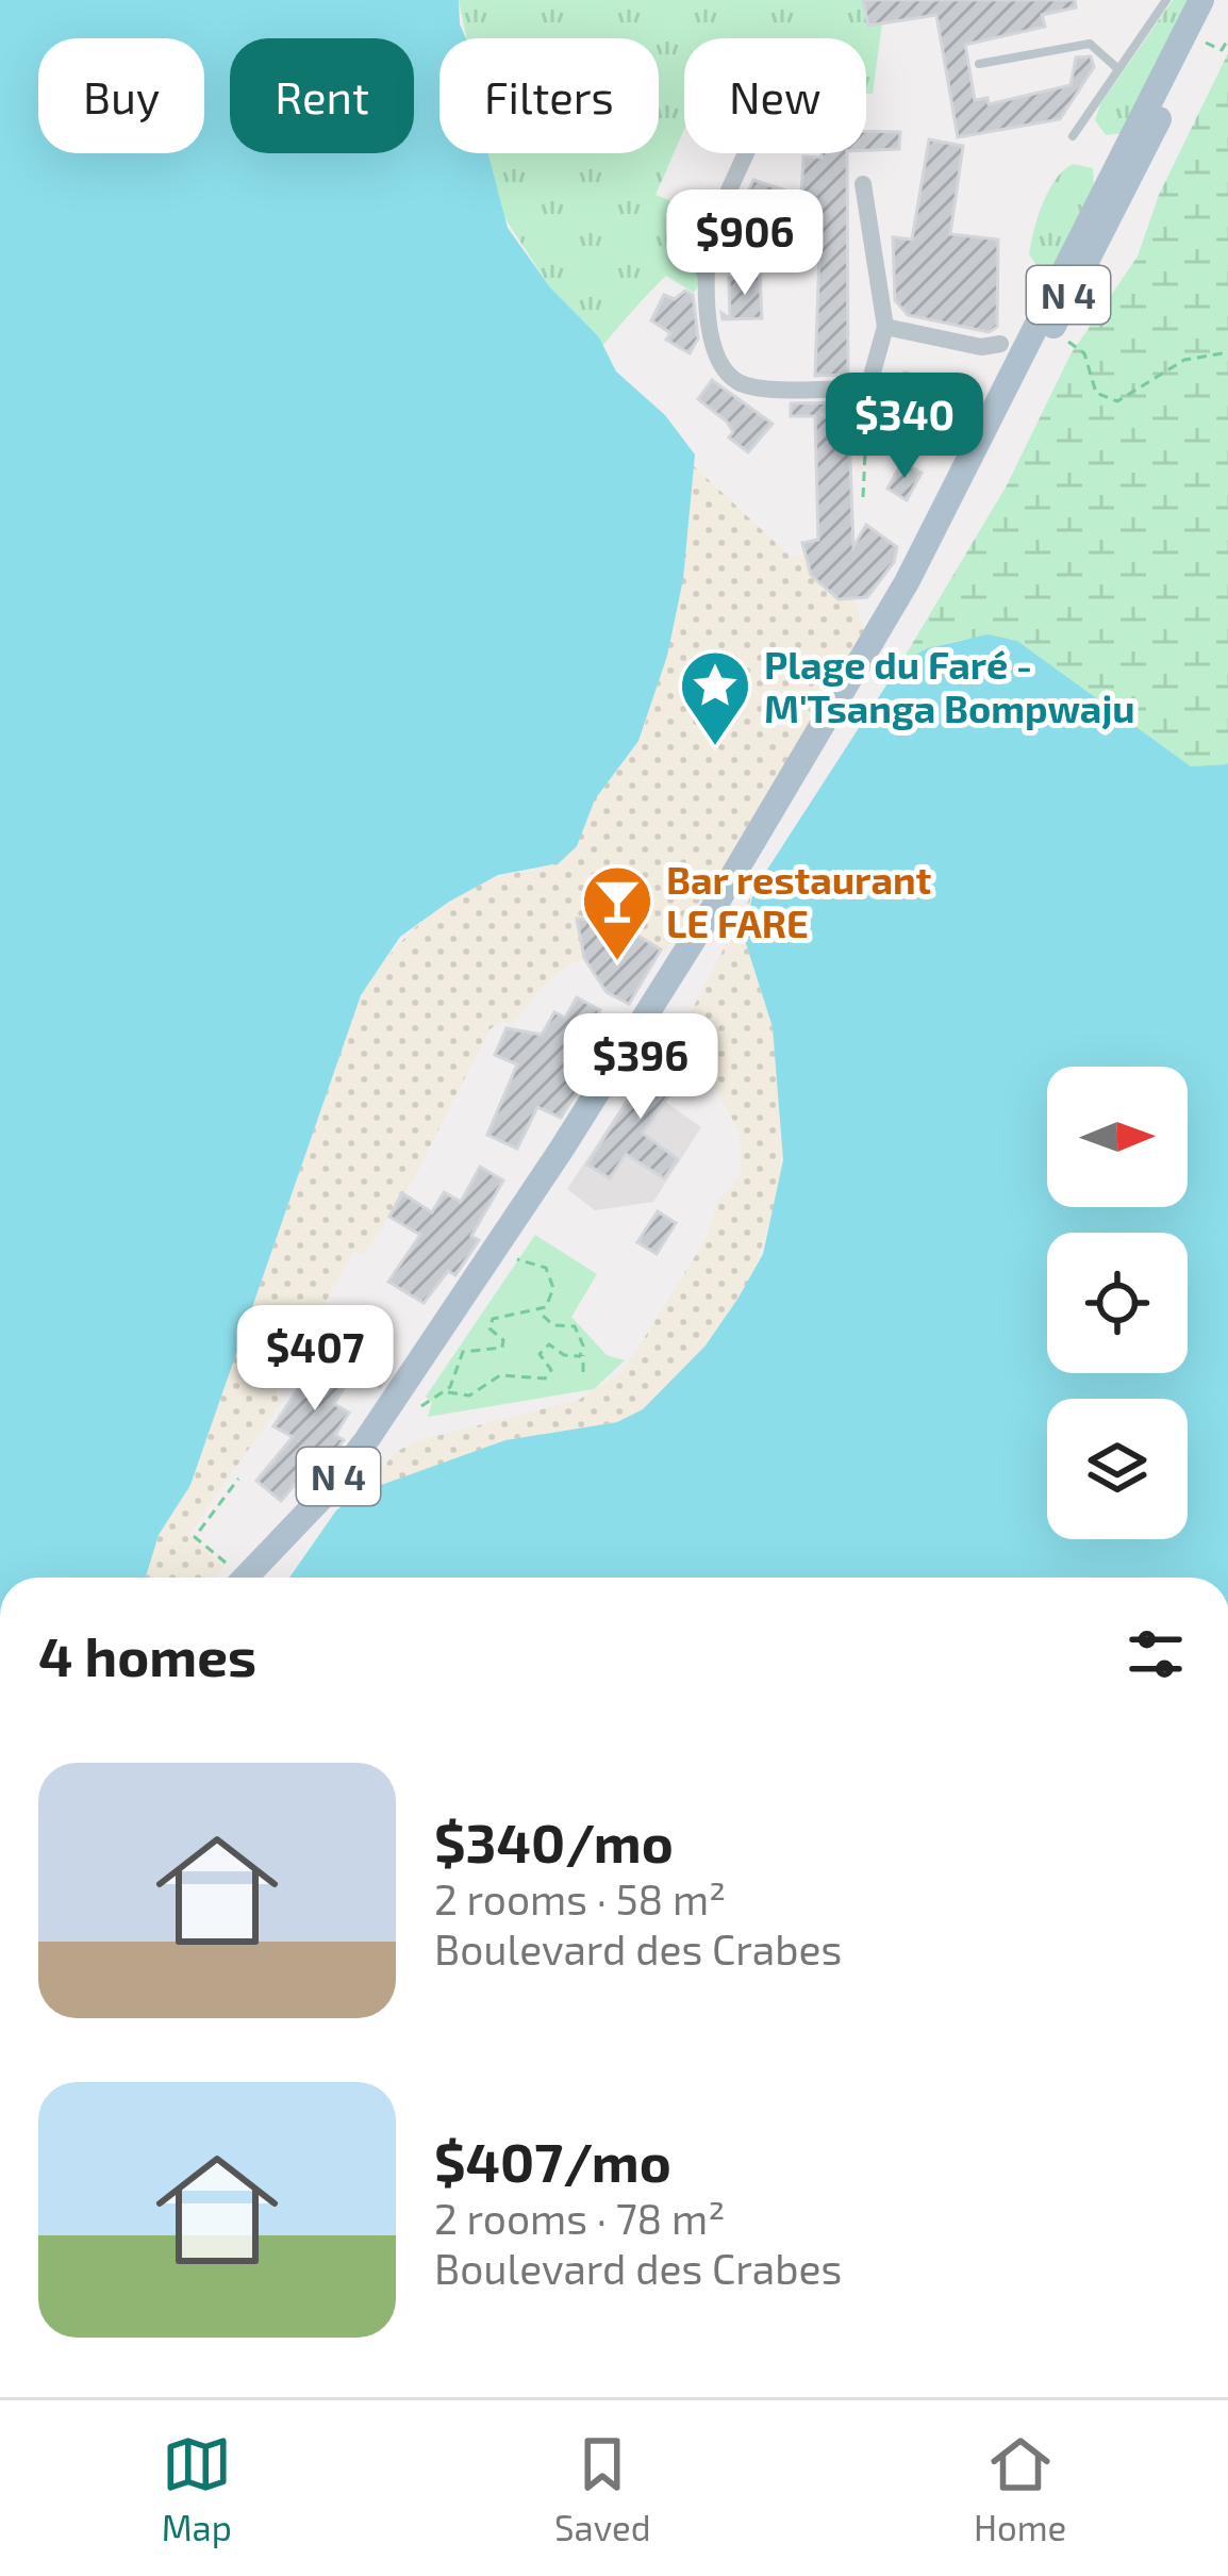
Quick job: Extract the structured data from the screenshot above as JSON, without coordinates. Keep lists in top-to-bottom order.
{
  "streets": {
    "main road": ["N 4"]
  },
  "places": {
    "place": ["Plage du Faré - M'Tsanga Bompwaju"],
    "bar": ["Bar restaurant LE FARE"]
  },
  "north": "right",
  "page": {
    "chip": [
      "Buy",
      "Rent",
      "Filters",
      "New"
    ],
    "price": [
      "$906",
      "$340",
      "$396",
      "$407"
    ],
    "heading": "4 homes",
    "list": [
      {
        "name": "$340/mo",
        "note": "2 rooms · 58 m² · Boulevard des Crabes"
      },
      {
        "name": "$407/mo",
        "note": "2 rooms · 78 m² · Boulevard des Crabes"
      }
    ],
    "tabs": ["Map", "Saved", "Home"]
  }
}
